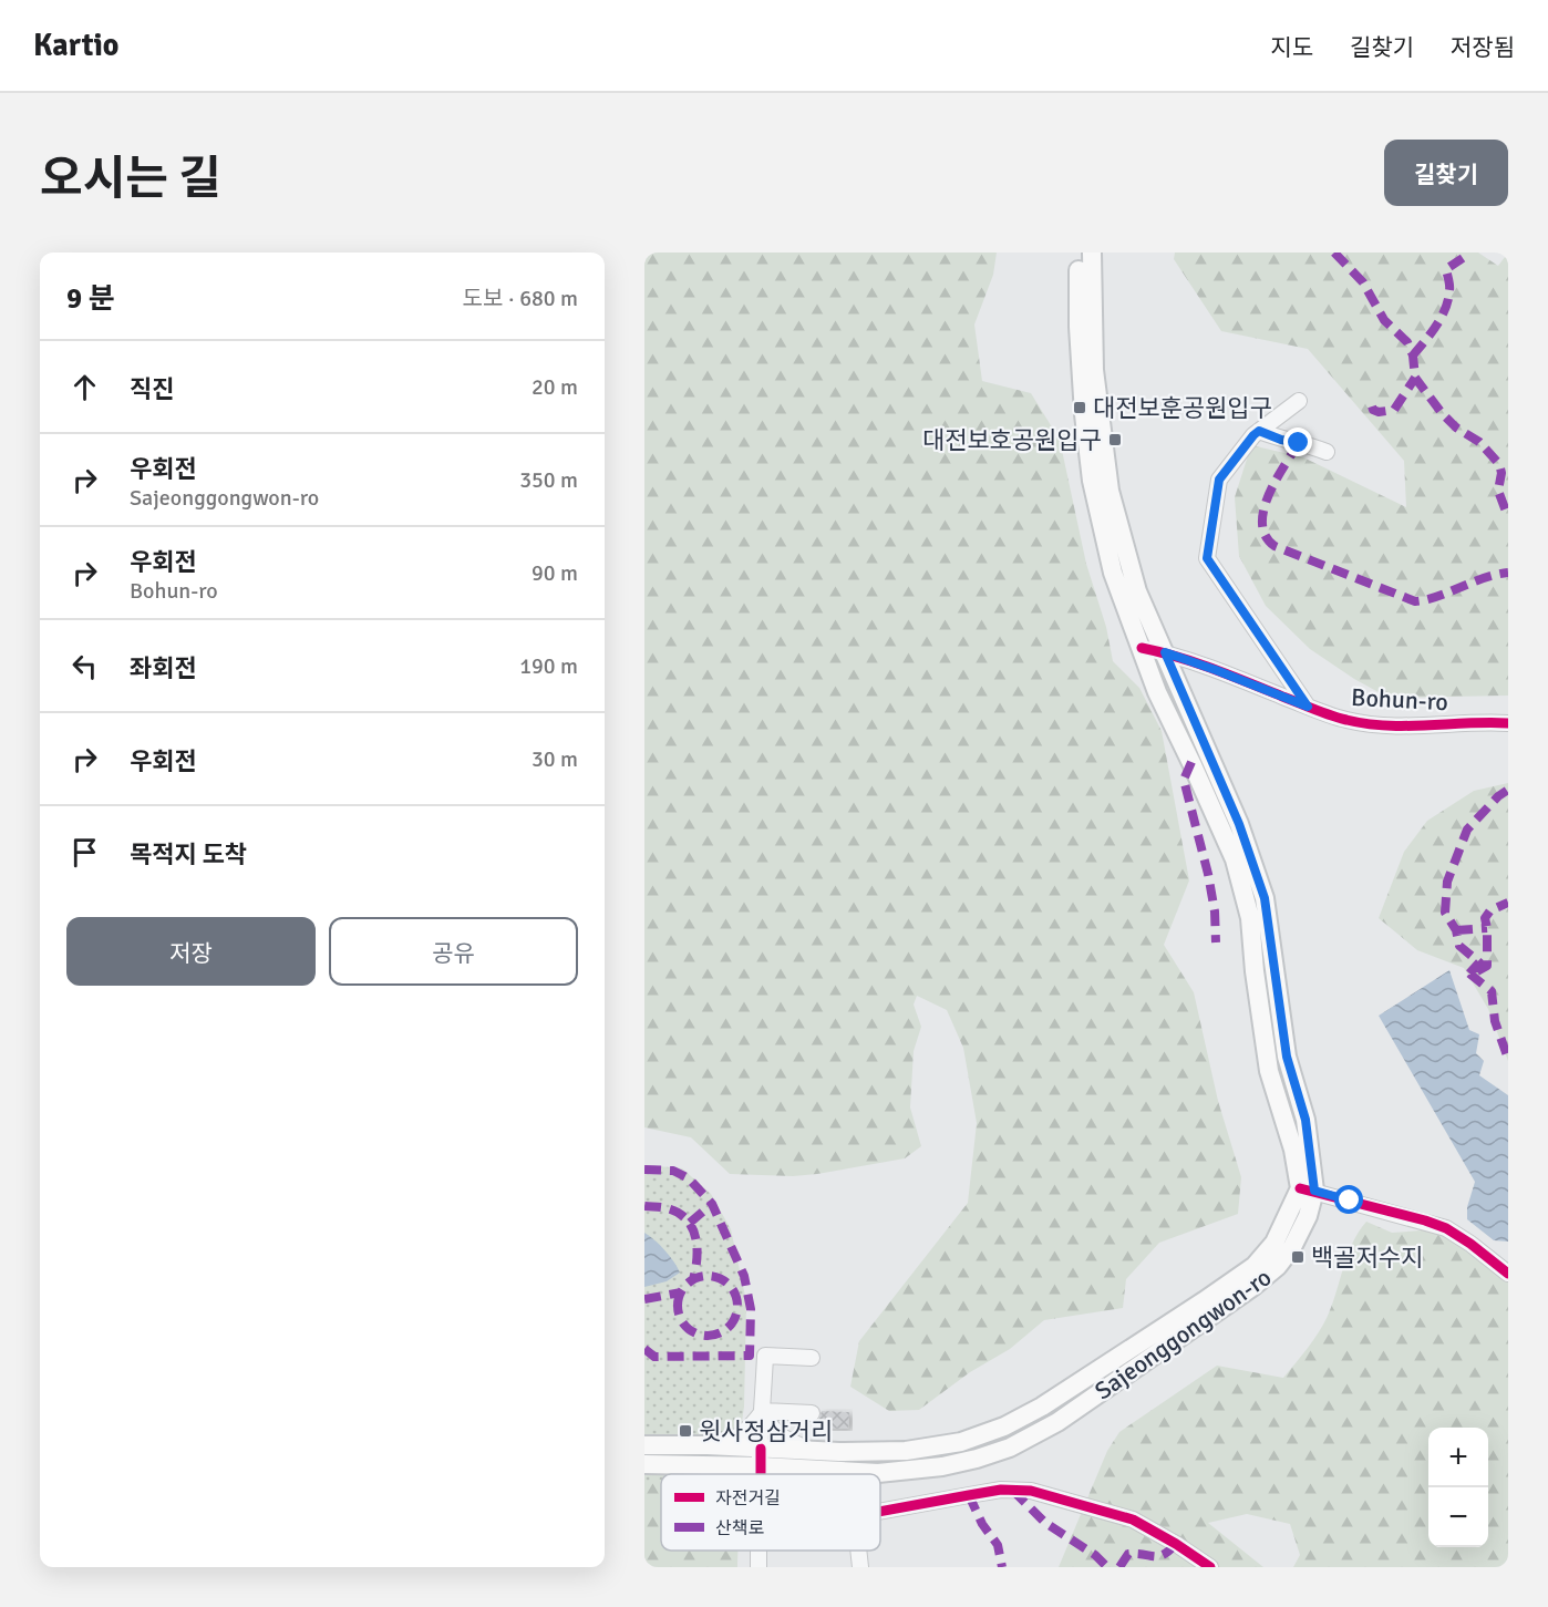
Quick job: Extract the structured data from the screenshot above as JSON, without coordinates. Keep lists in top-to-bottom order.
{
  "streets": {
    "main road": ["Sajeonggongwon-ro"],
    "street": ["Bohun-ro"]
  },
  "places": {
    "transit": [
      "대전보훈공원입구",
      "대전보호공원입구",
      "백골저수지",
      "윗사정삼거리"
    ]
  },
  "legend": ["자전거길", "산책로"],
  "page": {
    "header": "Kartio",
    "nav": ["지도", "길찾기", "저장됨"],
    "title": "오시는 길",
    "buttons": [
      "길찾기",
      ["저장", "공유"]
    ],
    "heading": ["9 분", "도보 · 680 m"],
    "list": [
      ["직진", "20 m"],
      ["우회전", "Sajeonggongwon-ro", "350 m"],
      ["우회전", "Bohun-ro", "90 m"],
      ["좌회전", "190 m"],
      ["우회전", "30 m"],
      "목적지 도착"
    ],
    "map_buttons": ["+", "−"]
  }
}
